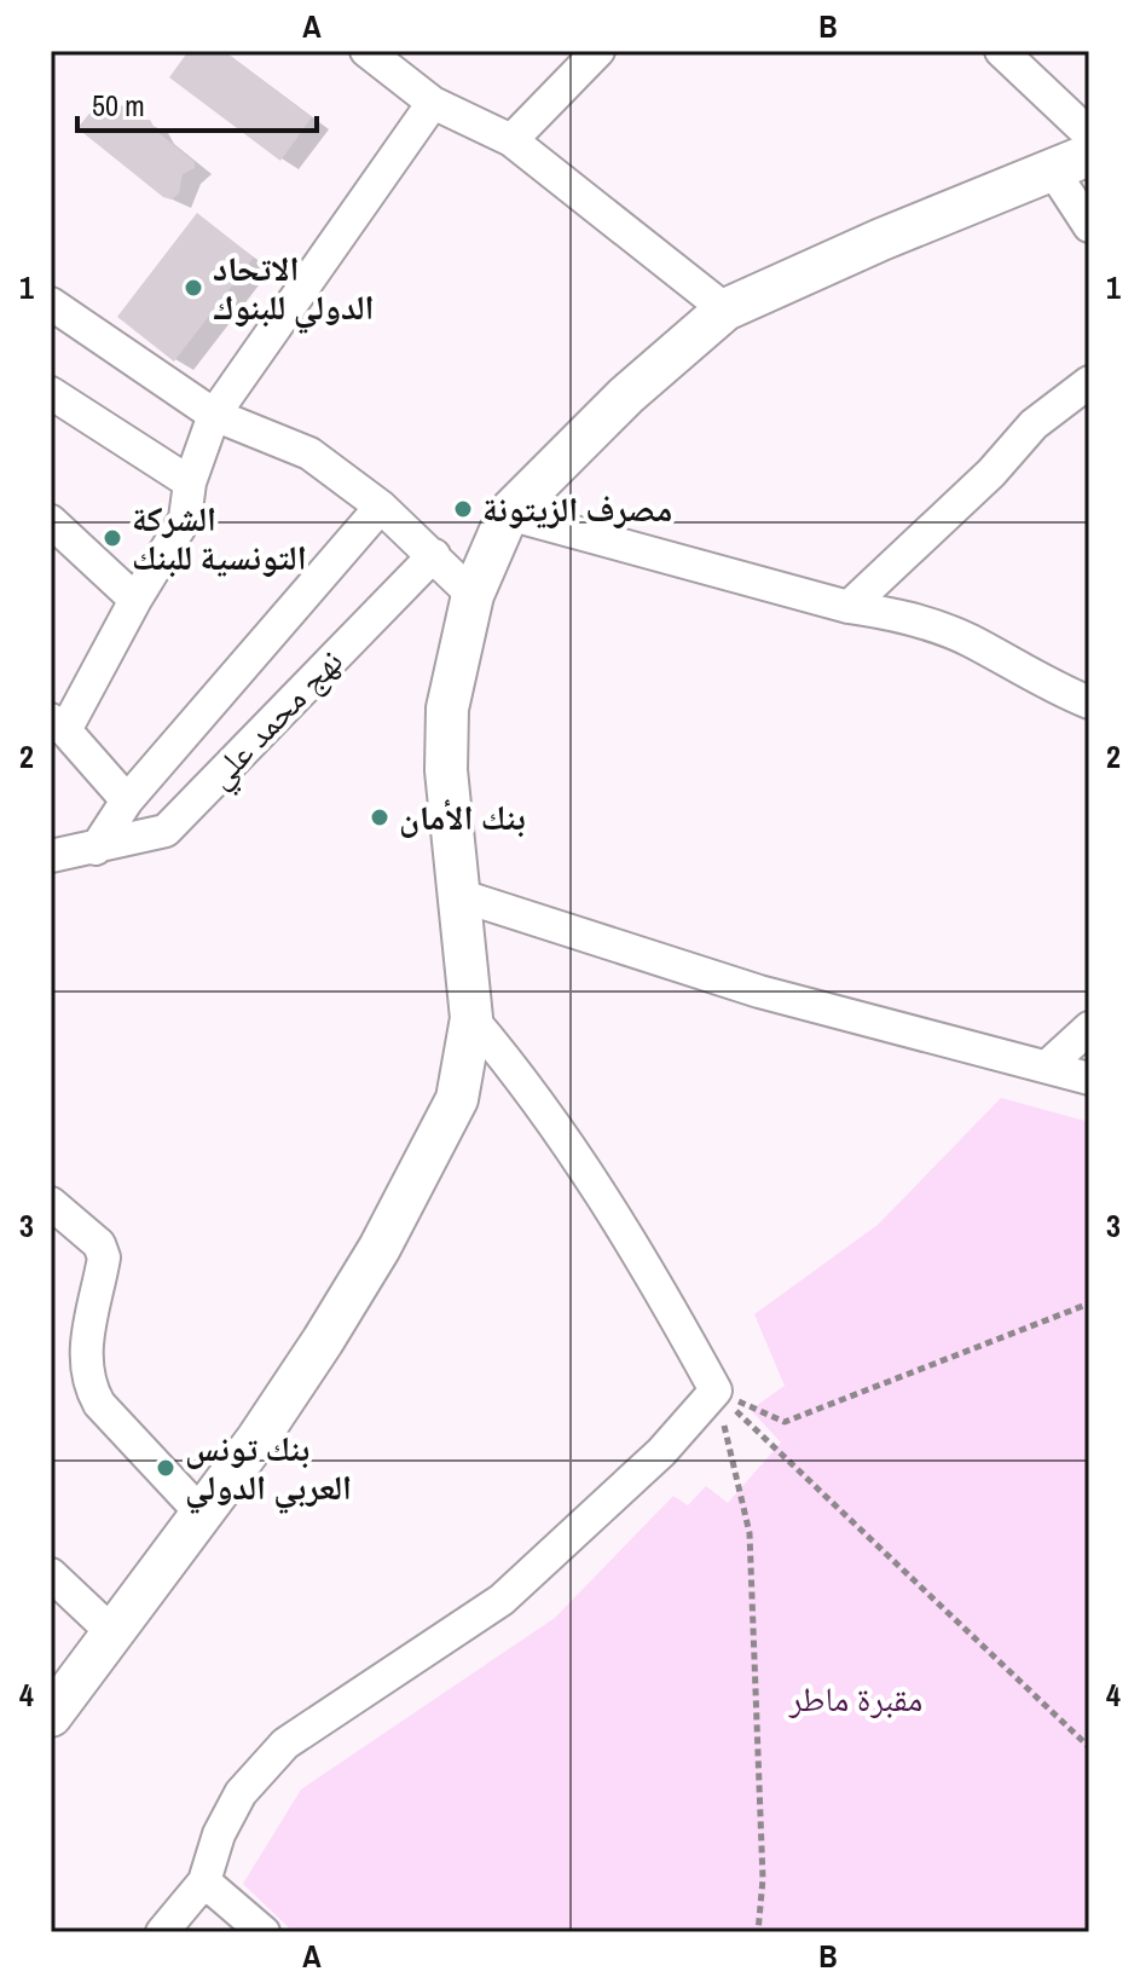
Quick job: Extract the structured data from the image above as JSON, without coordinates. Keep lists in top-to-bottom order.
{
  "streets": {
    "street": ["نهج محمد علي"]
  },
  "parks": ["مقبرة ماطر"],
  "places": [
    "الاتحاد الدولي للبنوك",
    "مصرف الزيتونة",
    "الشركة التونسية للبنك",
    "بنك الأمان",
    "بنك تونس العربي الدولي"
  ],
  "scale_bar": "50 m",
  "grid": {
    "columns": ["A", "B"],
    "rows": [
      "1",
      "2",
      "3",
      "4"
    ]
  }
}
